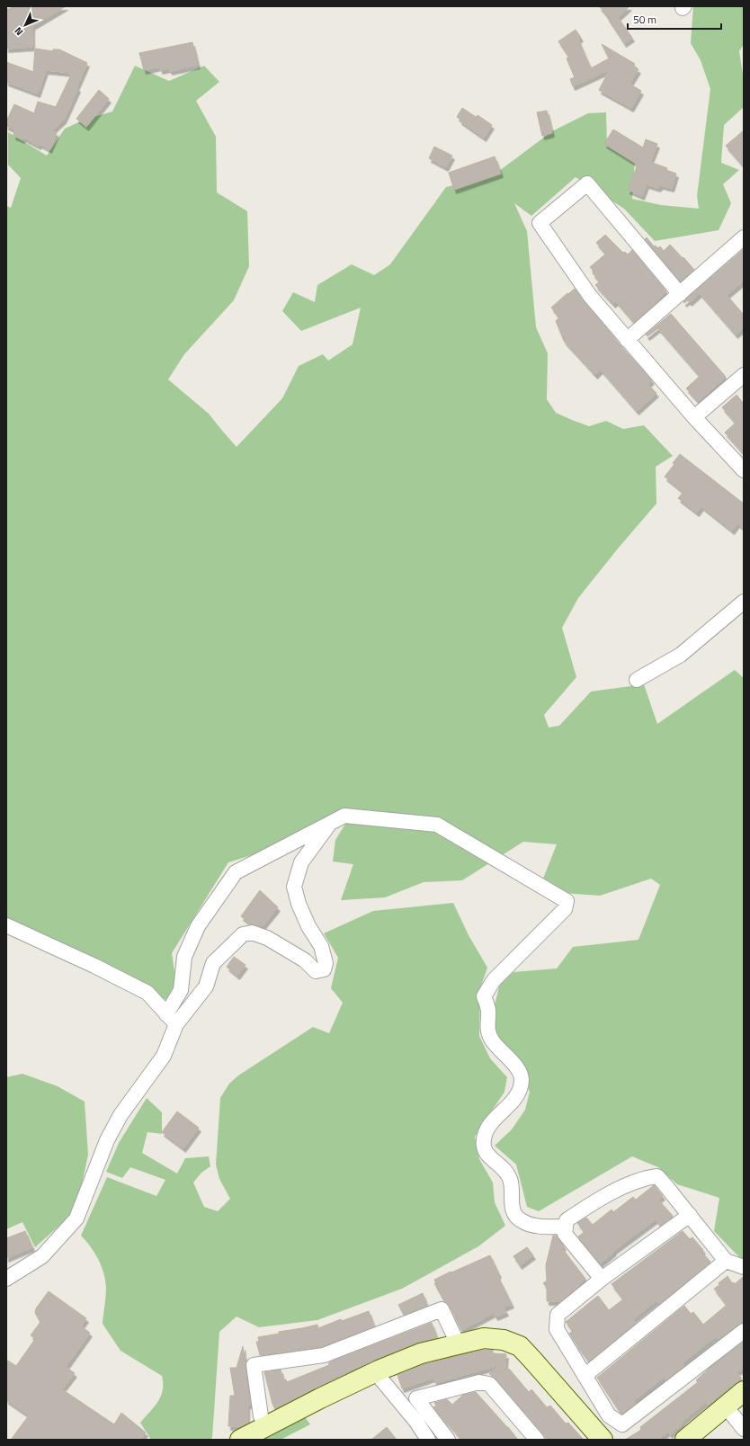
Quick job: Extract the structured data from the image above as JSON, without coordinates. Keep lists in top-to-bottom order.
{
  "scale_bar": "50 m",
  "north": "bottom left"
}
